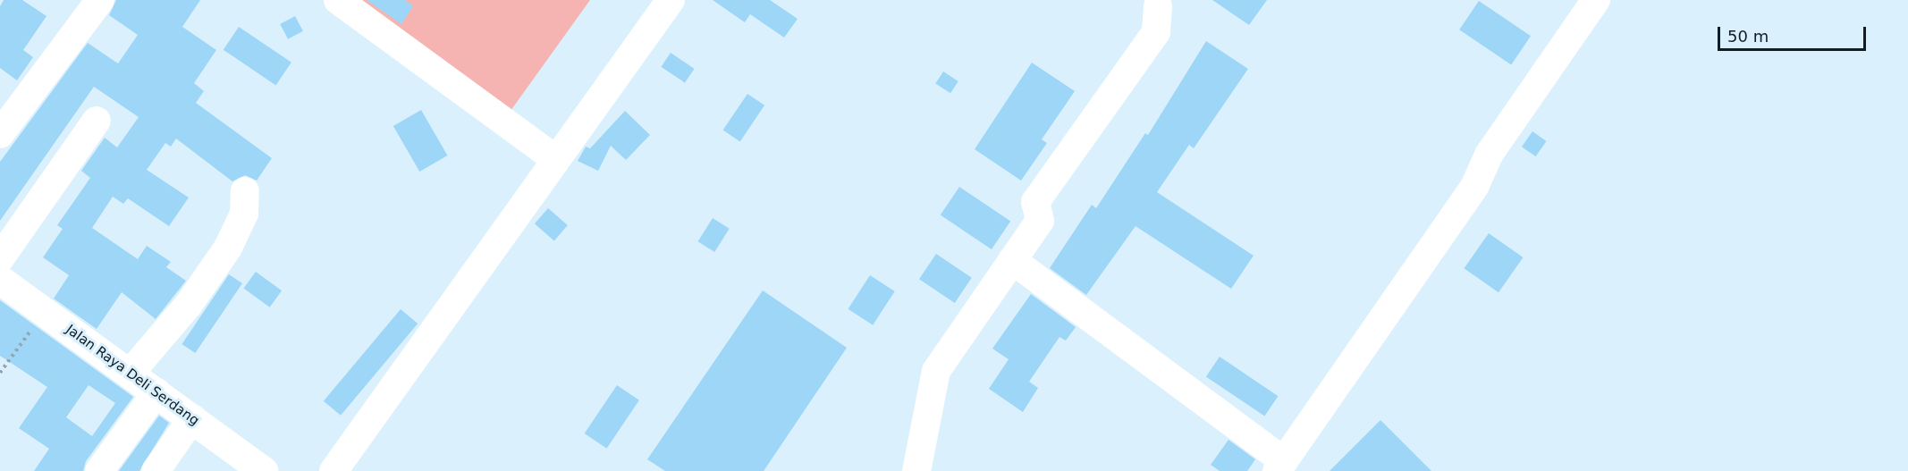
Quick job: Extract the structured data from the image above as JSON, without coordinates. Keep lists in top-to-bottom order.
{
  "streets": {
    "main road": ["Jalan Raya Deli Serdang"]
  },
  "scale_bar": "50 m"
}
